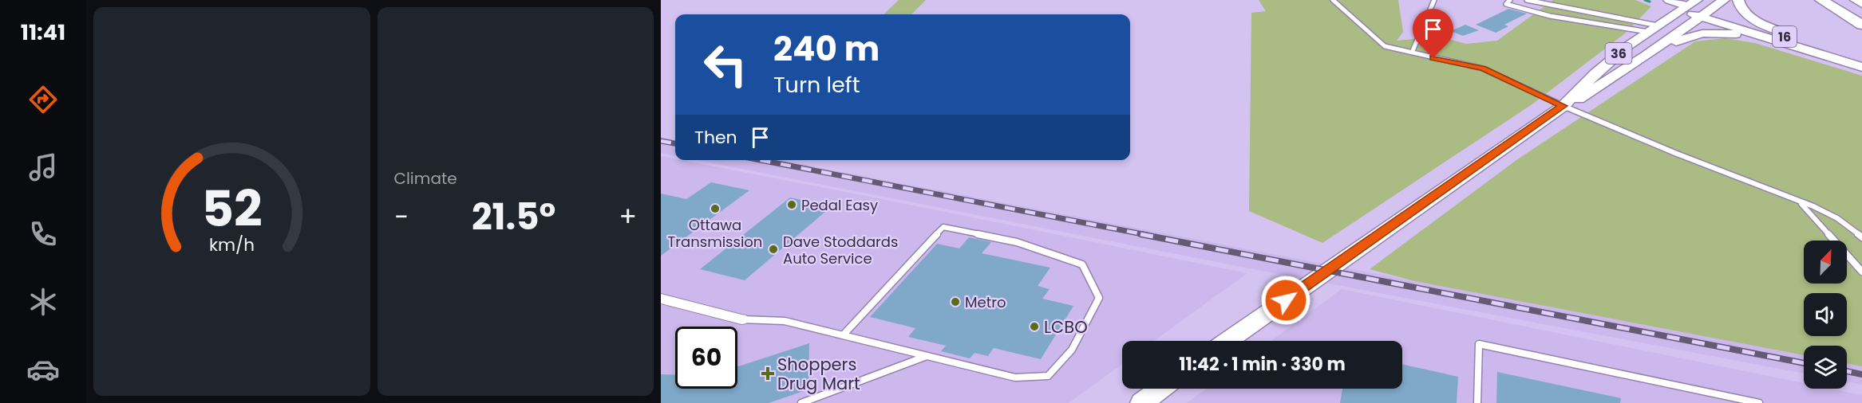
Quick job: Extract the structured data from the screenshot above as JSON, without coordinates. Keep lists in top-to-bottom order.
{
  "streets": {
    "main road": ["16", "36"]
  },
  "crossings": [
    ["16", "36"]
  ],
  "places": {
    "other": [
      "Pedal Easy",
      "Ottawa Transmission",
      "Dave Stoddards Auto Service",
      "Metro",
      "LCBO"
    ],
    "health": ["Shoppers Drug Mart"]
  },
  "north": "top right",
  "page": {
    "tabs": "11:41",
    "tile": "Climate",
    "turn": ["240 m", "Turn left"],
    "then": "Then",
    "heat": ["−", "21.5°", "+"],
    "limit": "60",
    "trip": "11:42 · 1 min · 330 m",
    "gauge": ["52", "km/h"]
  }
}
